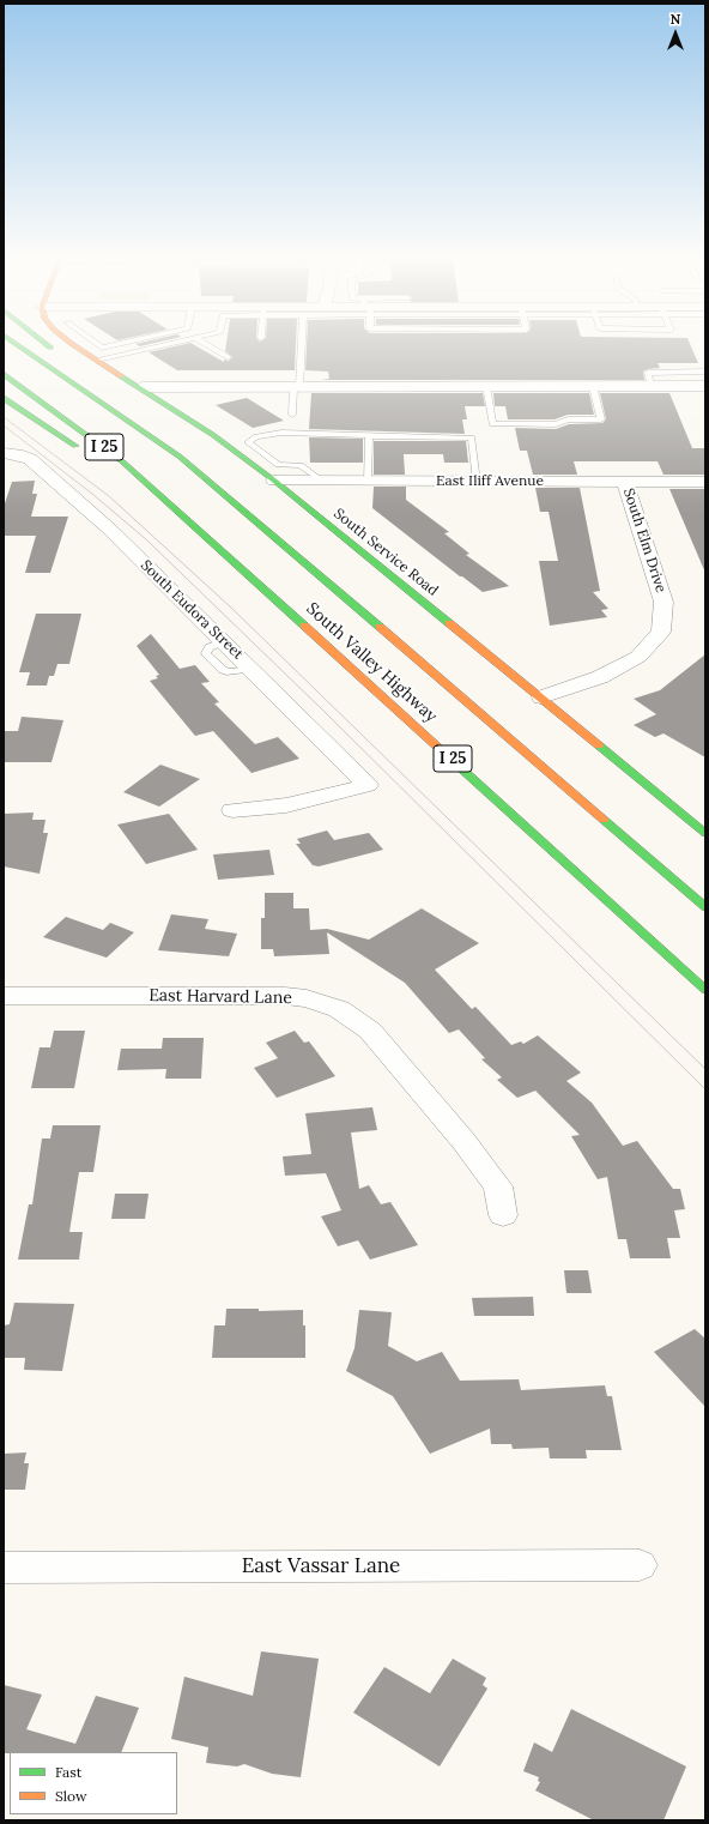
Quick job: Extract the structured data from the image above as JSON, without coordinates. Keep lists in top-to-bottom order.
{
  "streets": {
    "main road": ["I 25", "South Service Road", "South Valley Highway"],
    "street": [
      "East Iliff Avenue",
      "South Elm Drive",
      "South Eudora Street",
      "East Harvard Lane",
      "East Vassar Lane"
    ]
  },
  "crossings": [
    ["East Iliff Avenue", "South Elm Drive"],
    ["East Iliff Avenue", "South Service Road"],
    ["South Elm Drive", "South Service Road"]
  ],
  "legend": ["Fast", "Slow"],
  "north": "top"
}
